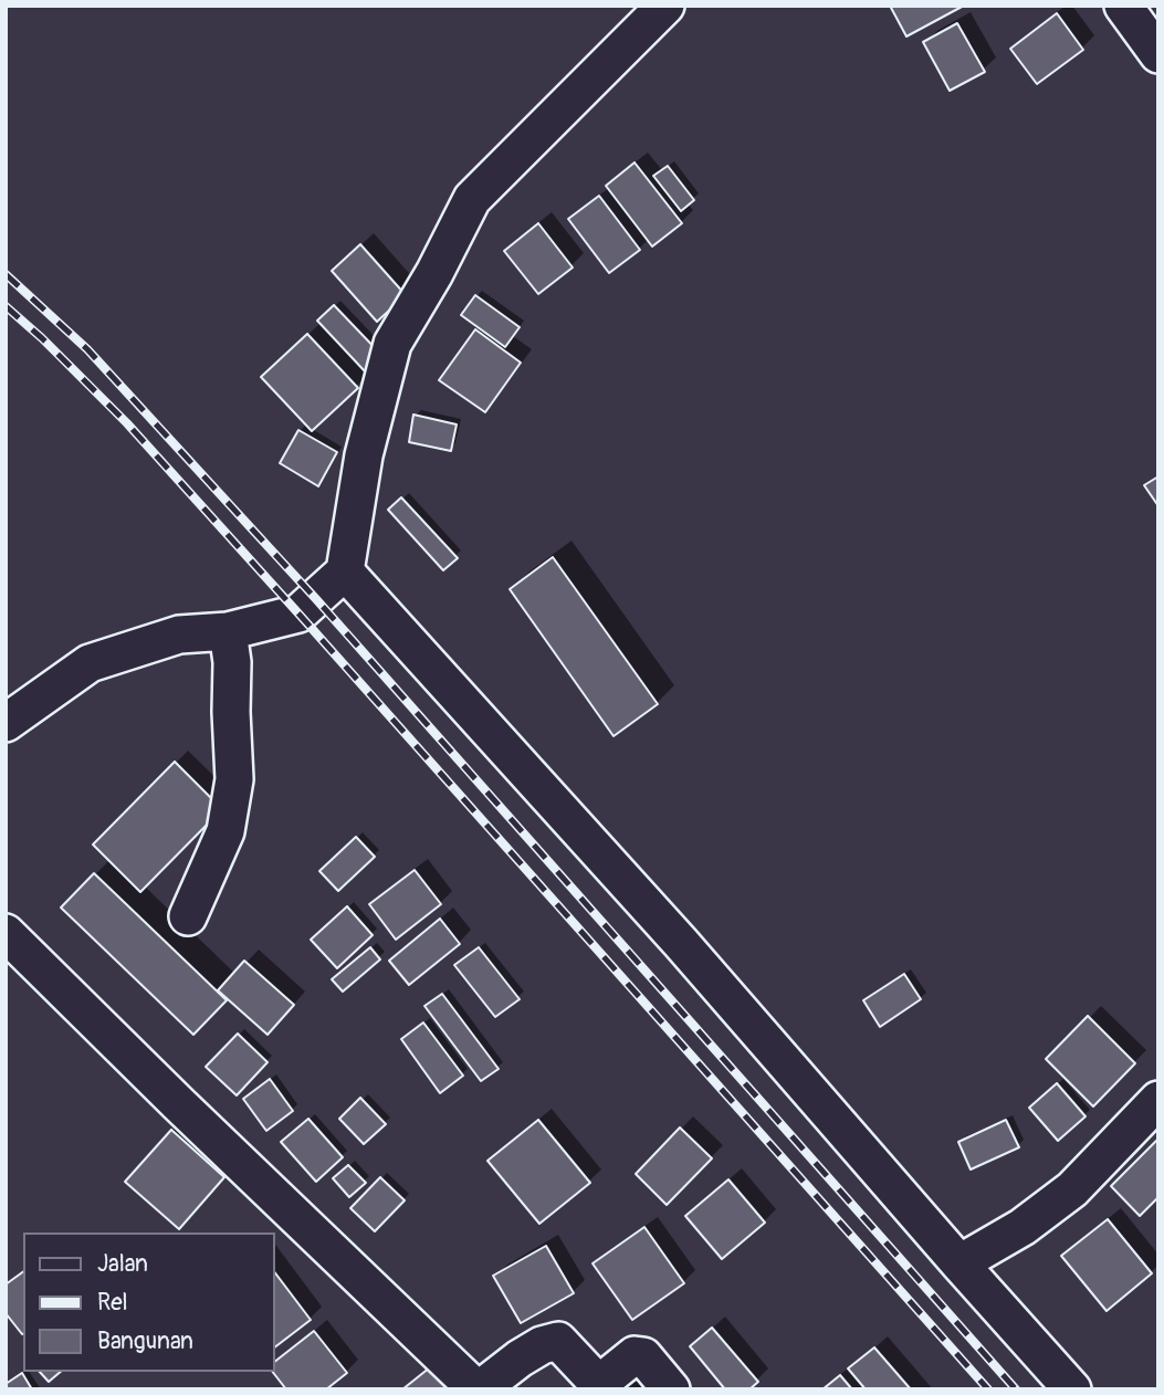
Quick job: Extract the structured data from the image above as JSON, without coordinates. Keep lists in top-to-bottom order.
{
  "legend": ["Jalan", "Rel", "Bangunan"]
}
